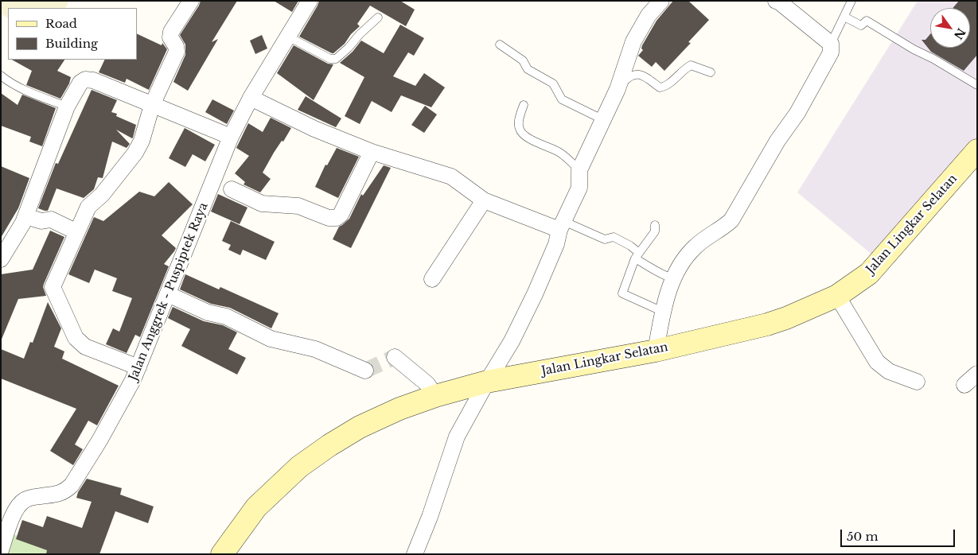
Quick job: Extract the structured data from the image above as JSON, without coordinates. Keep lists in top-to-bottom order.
{
  "streets": {
    "main road": ["Jalan Lingkar Selatan"],
    "street": ["Jalan Anggrek - Puspiptek Raya"]
  },
  "legend": ["Road", "Building"],
  "scale_bar": "50 m",
  "north": "bottom right"
}
